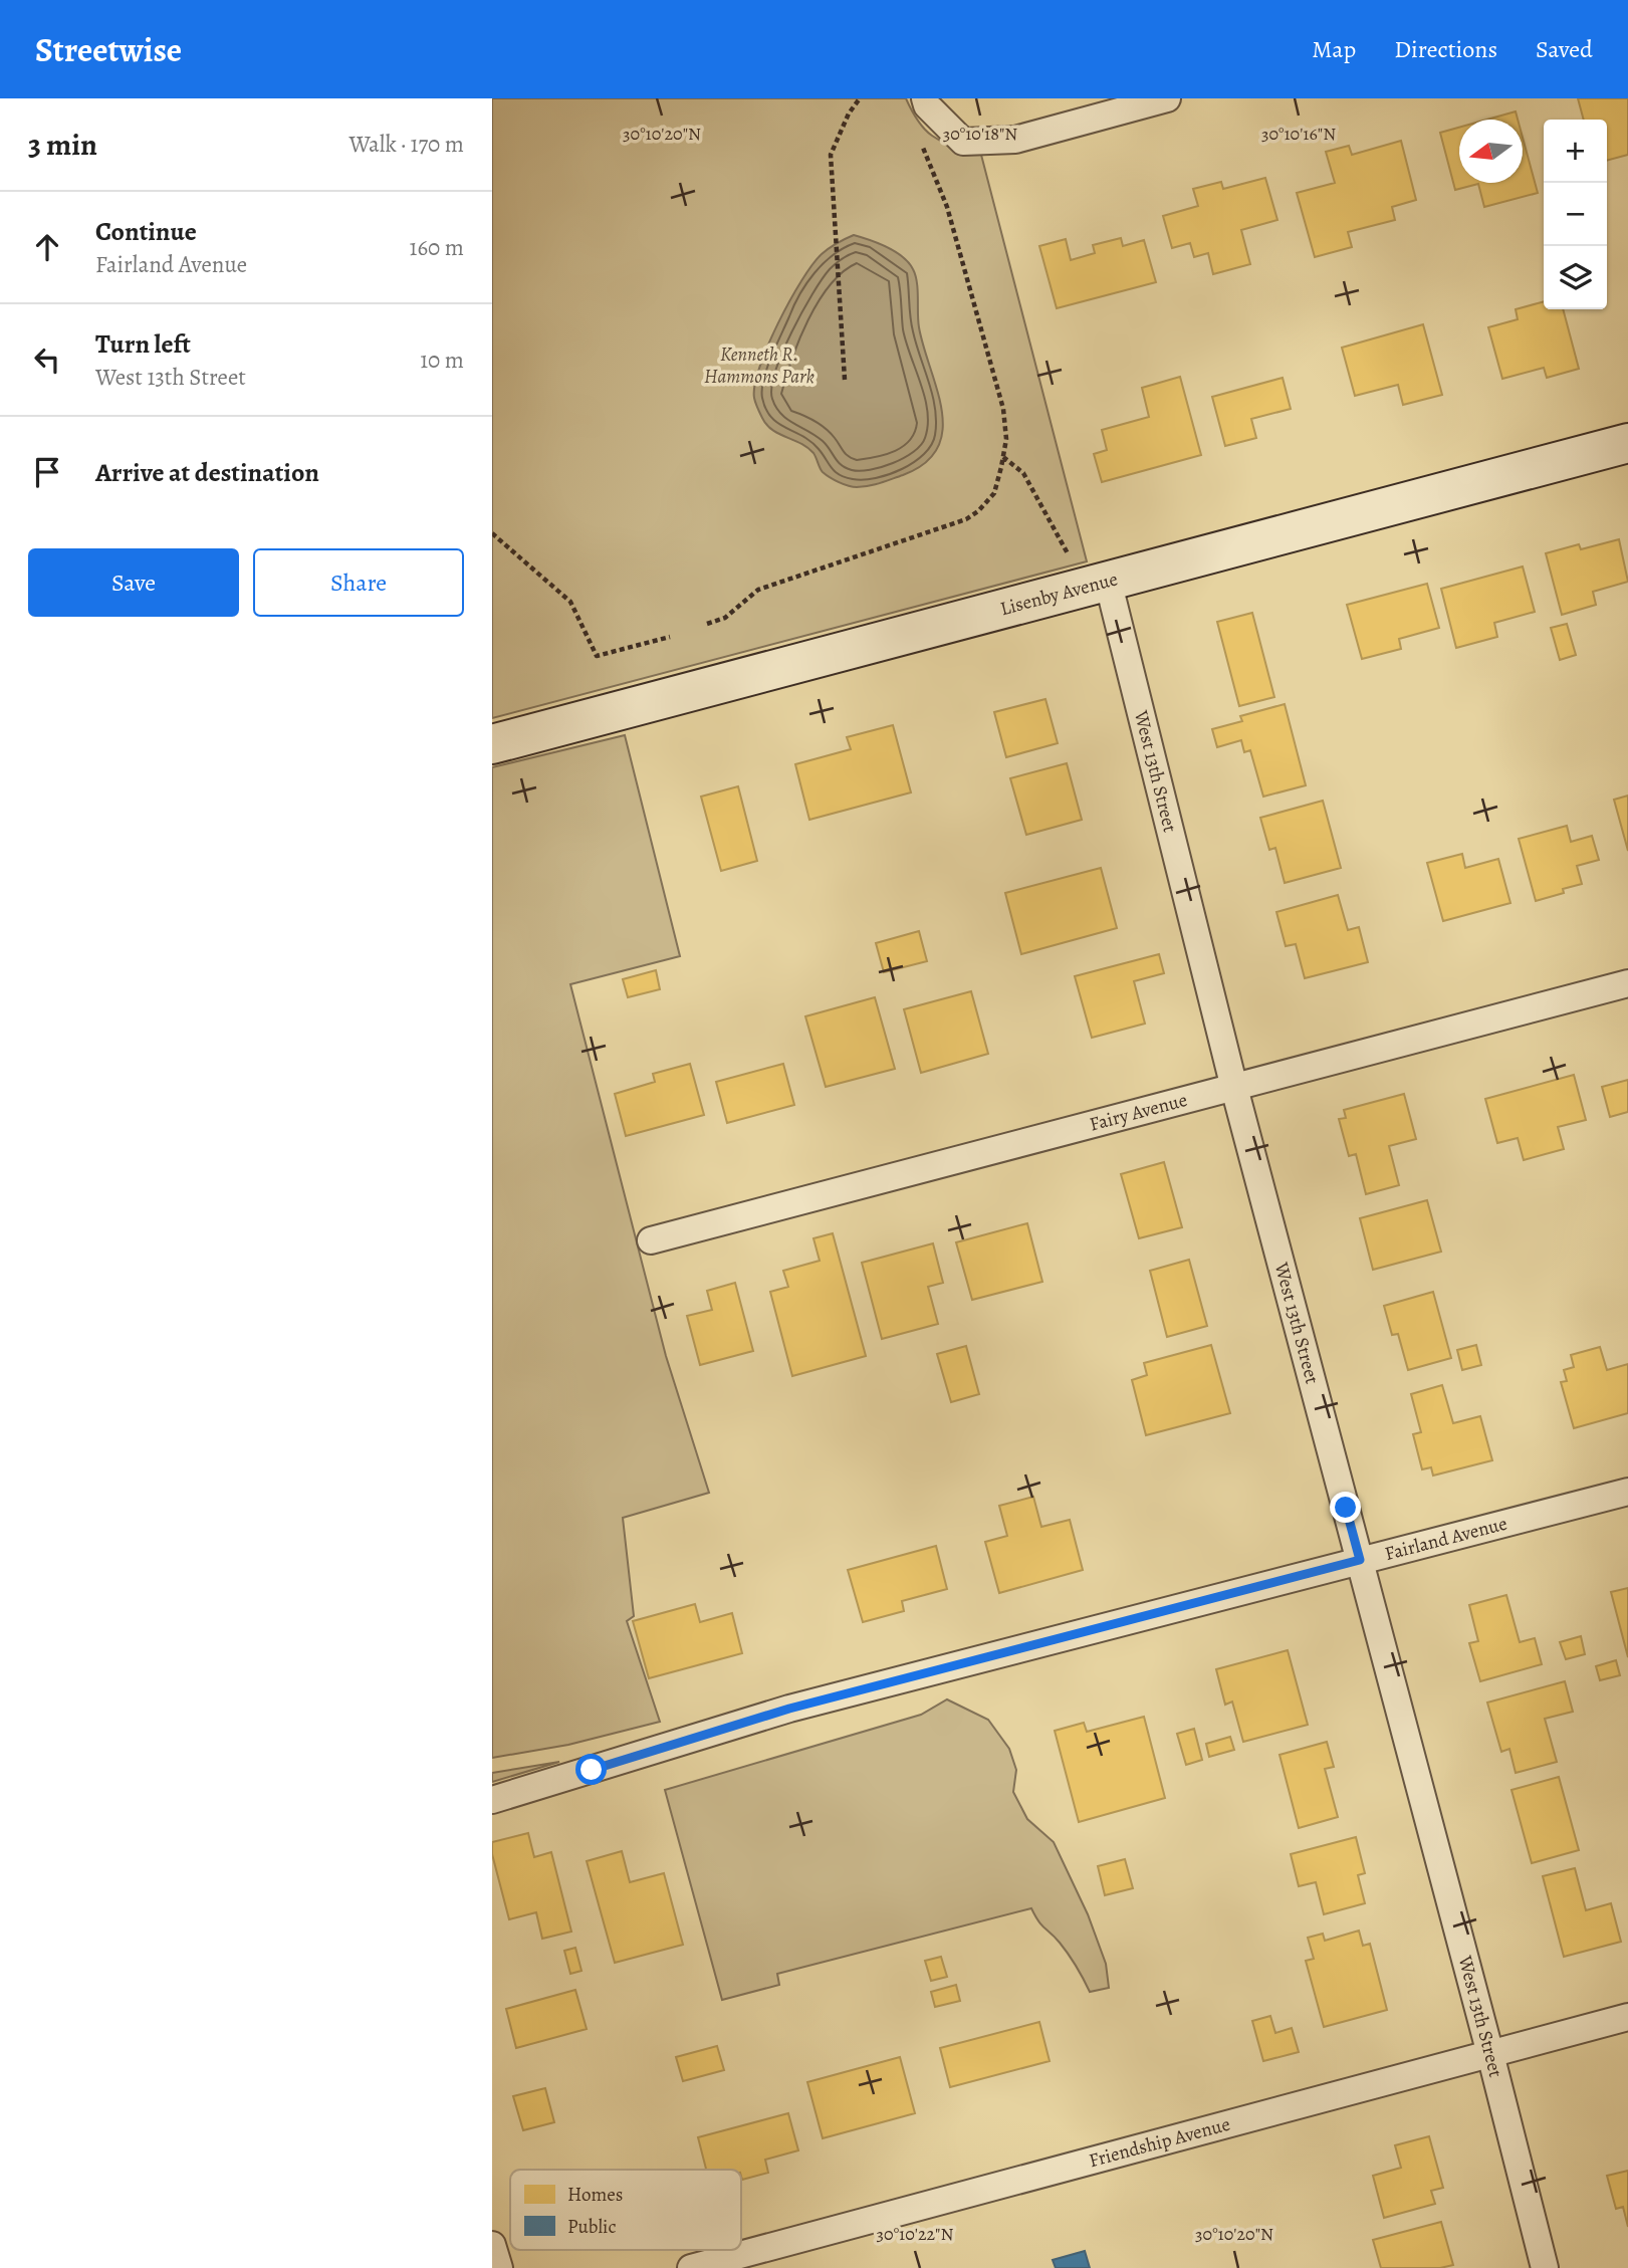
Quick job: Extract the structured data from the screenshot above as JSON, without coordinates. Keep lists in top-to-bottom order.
{
  "streets": {
    "main road": ["Lisenby Avenue"],
    "street": [
      "West 13th Street",
      "Fairy Avenue",
      "Fairland Avenue",
      "Friendship Avenue"
    ]
  },
  "crossings": [
    ["Lisenby Avenue", "West 13th Street"],
    ["West 13th Street", "Fairy Avenue"],
    ["West 13th Street", "Fairland Avenue"],
    ["West 13th Street", "Friendship Avenue"]
  ],
  "parks": ["Kenneth R. Hammons Park"],
  "legend": ["Homes", "Public"],
  "north": "left",
  "page": {
    "header": "Streetwise",
    "nav": ["Map", "Directions", "Saved"],
    "heading": ["3 min", "Walk · 170 m"],
    "map_buttons": ["+", "−"],
    "list": [
      ["Continue", "Fairland Avenue", "160 m"],
      ["Turn left", "West 13th Street", "10 m"],
      "Arrive at destination"
    ],
    "buttons": ["Save", "Share"]
  },
  "coordinates": [
    "30°10'20\"N",
    "30°10'18\"N",
    "30°10'16\"N",
    "30°10'22\"N"
  ]
}
